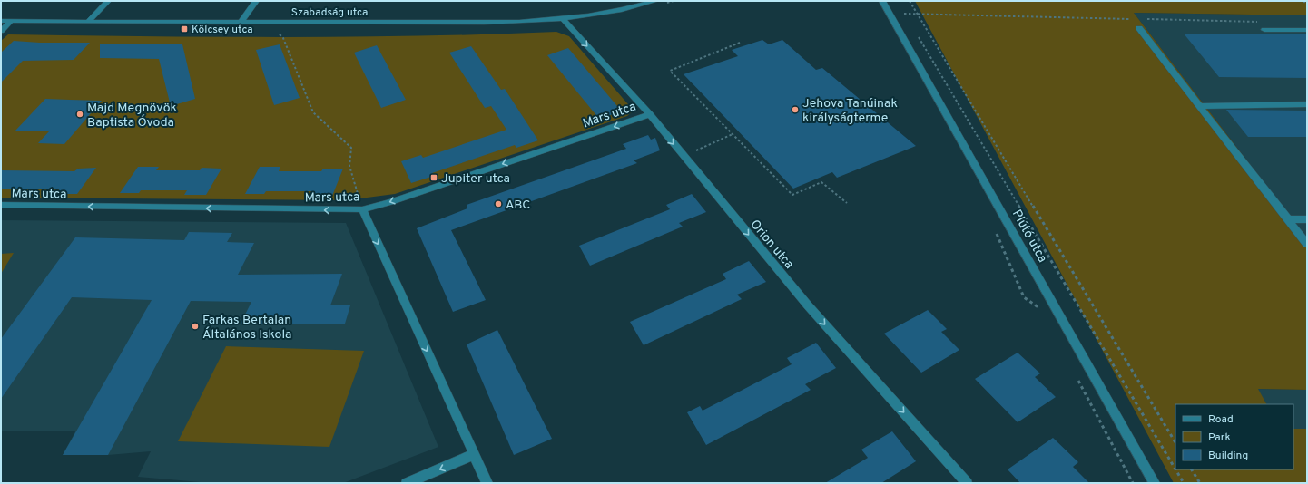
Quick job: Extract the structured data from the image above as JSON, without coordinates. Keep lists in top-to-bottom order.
{
  "streets": {
    "street": [
      "Szabadság utca",
      "Mars utca",
      "Plútó utca",
      "Orion utca"
    ]
  },
  "crossings": [
    ["Szabadság utca", "Orion utca"],
    ["Mars utca", "Orion utca"]
  ],
  "one_way": ["Mars utca", "Orion utca"],
  "places": {
    "transit": ["Kölcsey utca", "Jupiter utca"],
    "other": [
      "Jehova Tanúinak királyságterme",
      "Majd Megnövök Baptista Óvoda",
      "ABC",
      "Farkas Bertalan Általános Iskola"
    ]
  },
  "legend": ["Road", "Park", "Building"]
}
